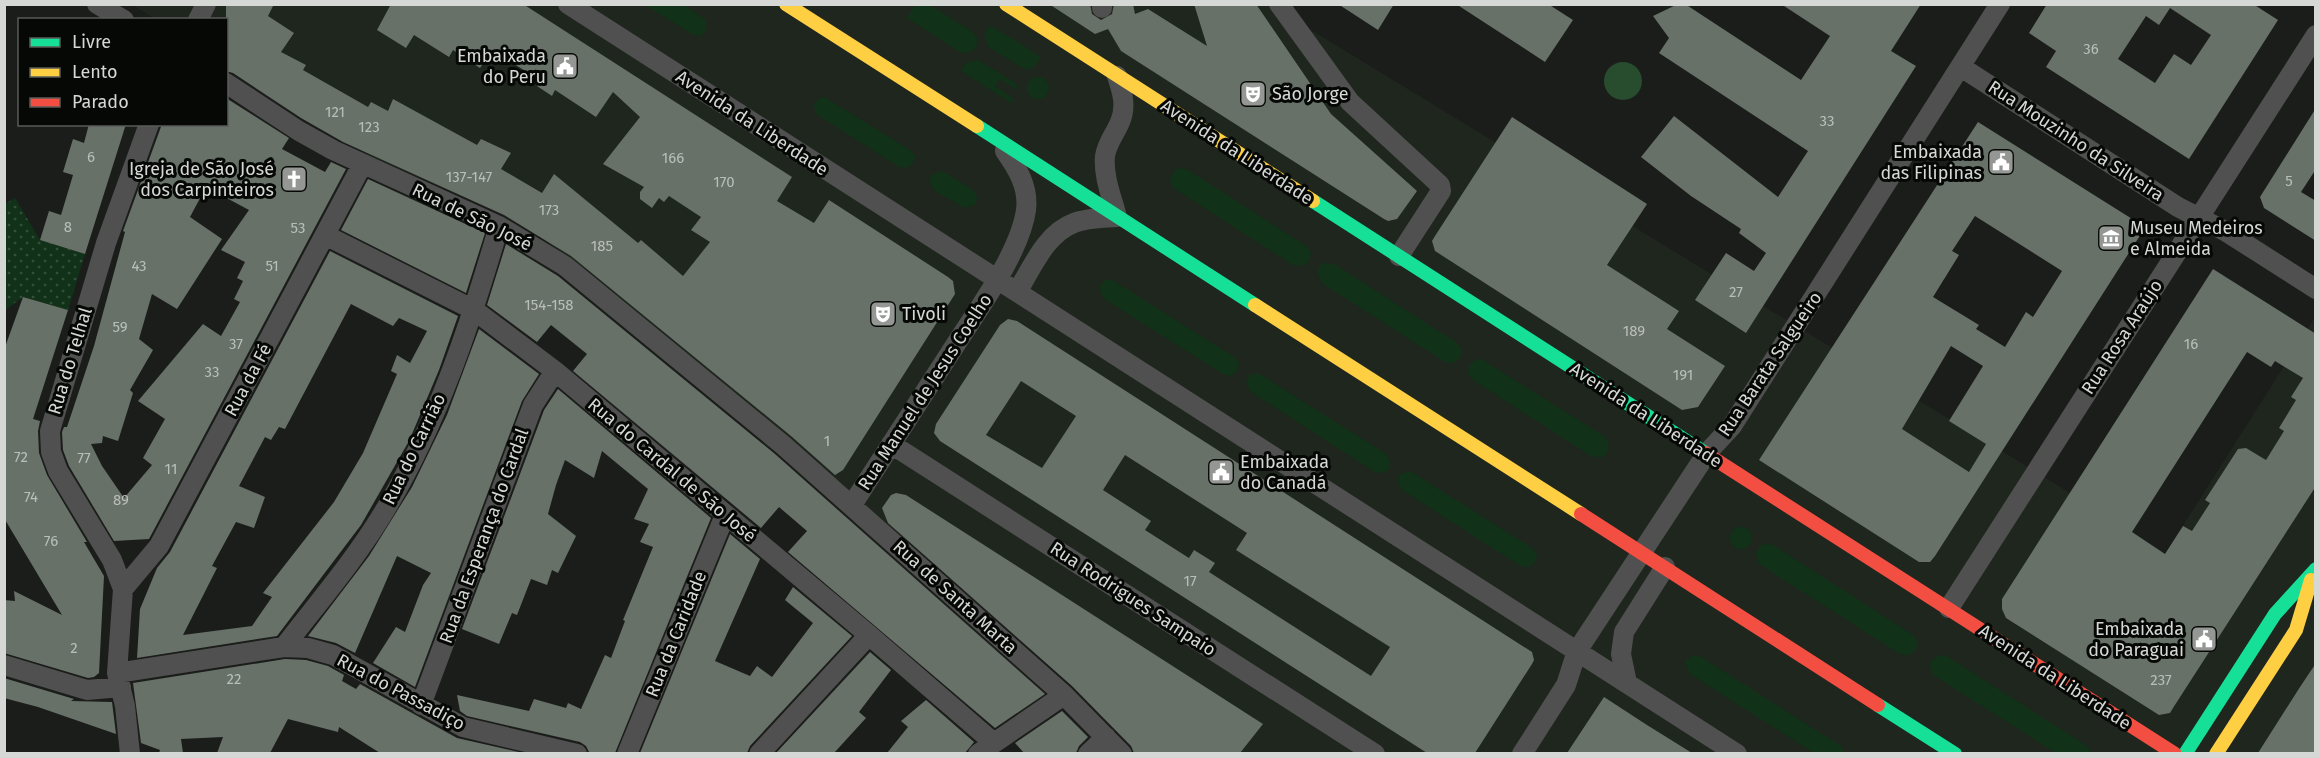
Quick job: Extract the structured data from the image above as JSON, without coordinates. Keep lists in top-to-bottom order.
{
  "streets": {
    "main road": ["Avenida da Liberdade"],
    "street": [
      "Rua Mouzinho da Silveira",
      "Rua de São José",
      "Rua Rosa Araújo",
      "Rua do Telhal",
      "Rua Barata Salgueiro",
      "Rua da Fé",
      "Rua Manuel de Jesus Coelho",
      "Rua do Carrião",
      "Rua do Cardal de São José",
      "Rua da Esperança do Cardal",
      "Rua de Santa Marta",
      "Rua Rodrigues Sampaio",
      "Rua da Caridade",
      "Rua do Passadiço"
    ]
  },
  "crossings": [
    ["Avenida da Liberdade", "Rua Rosa Araújo"],
    ["Avenida da Liberdade", "Rua Barata Salgueiro"],
    ["Avenida da Liberdade", "Rua Manuel de Jesus Coelho"],
    ["Rua Mouzinho da Silveira", "Rua Rosa Araújo"],
    ["Rua Mouzinho da Silveira", "Rua Barata Salgueiro"],
    ["Rua de São José", "Rua da Fé"],
    ["Rua de São José", "Rua do Carrião"],
    ["Rua de São José", "Rua de Santa Marta"],
    ["Rua do Telhal", "Rua da Fé"],
    ["Rua da Fé", "Rua do Cardal de São José"],
    ["Rua Manuel de Jesus Coelho", "Rua de Santa Marta"],
    ["Rua Manuel de Jesus Coelho", "Rua Rodrigues Sampaio"],
    ["Rua do Carrião", "Rua do Cardal de São José"],
    ["Rua do Carrião", "Rua do Passadiço"],
    ["Rua do Cardal de São José", "Rua da Esperança do Cardal"],
    ["Rua do Cardal de São José", "Rua da Caridade"],
    ["Rua da Esperança do Cardal", "Rua do Passadiço"]
  ],
  "places": {
    "public building": [
      "Embaixada do Peru",
      "Embaixada das Filipinas",
      "Embaixada do Canadá",
      "Embaixada do Paraguai"
    ],
    "theatre": ["São Jorge", "Tivoli"],
    "church": ["Igreja de São José dos Carpinteiros"],
    "museum": ["Museu Medeiros e Almeida"]
  },
  "house_numbers": [
    "36",
    "121",
    "33",
    "123",
    "6",
    "166",
    "137-147",
    "5",
    "170",
    "173",
    "8",
    "53",
    "185",
    "43",
    "51",
    "27",
    "154-158",
    "59",
    "189",
    "37",
    "16",
    "33",
    "191",
    "1",
    "72",
    "77",
    "11",
    "74",
    "89",
    "76",
    "17",
    "2",
    "22",
    "237"
  ],
  "legend": ["Livre", "Lento", "Parado"]
}
